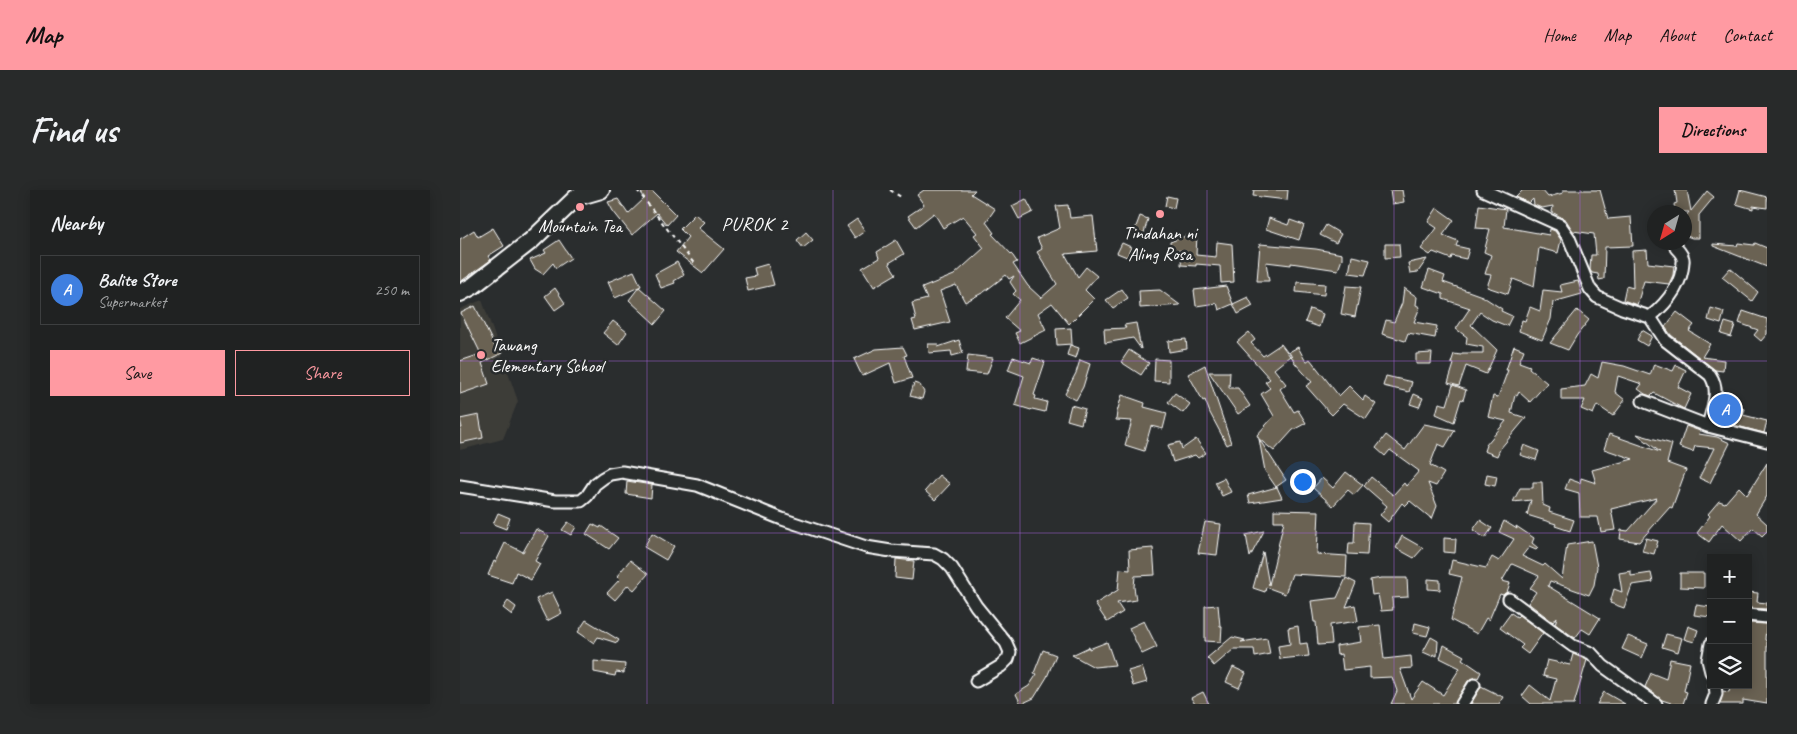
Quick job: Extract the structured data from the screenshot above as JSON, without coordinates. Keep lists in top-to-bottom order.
{
  "districts": ["PUROK 2"],
  "places": ["Mountain Tea", "Tindahan ni Aling Rosa", "Tawang Elementary School"],
  "north": "bottom left",
  "page": {
    "header": "Map",
    "nav": [
      "Home",
      "Map",
      "About",
      "Contact"
    ],
    "buttons": [
      "Directions",
      ["Save", "Share"]
    ],
    "title": "Find us",
    "heading": "Nearby",
    "list": [
      {
        "mark": "A",
        "name": "Balite Store",
        "note": "Supermarket",
        "value": "250 m"
      }
    ],
    "pins": "A",
    "map_buttons": ["+", "−"]
  }
}
